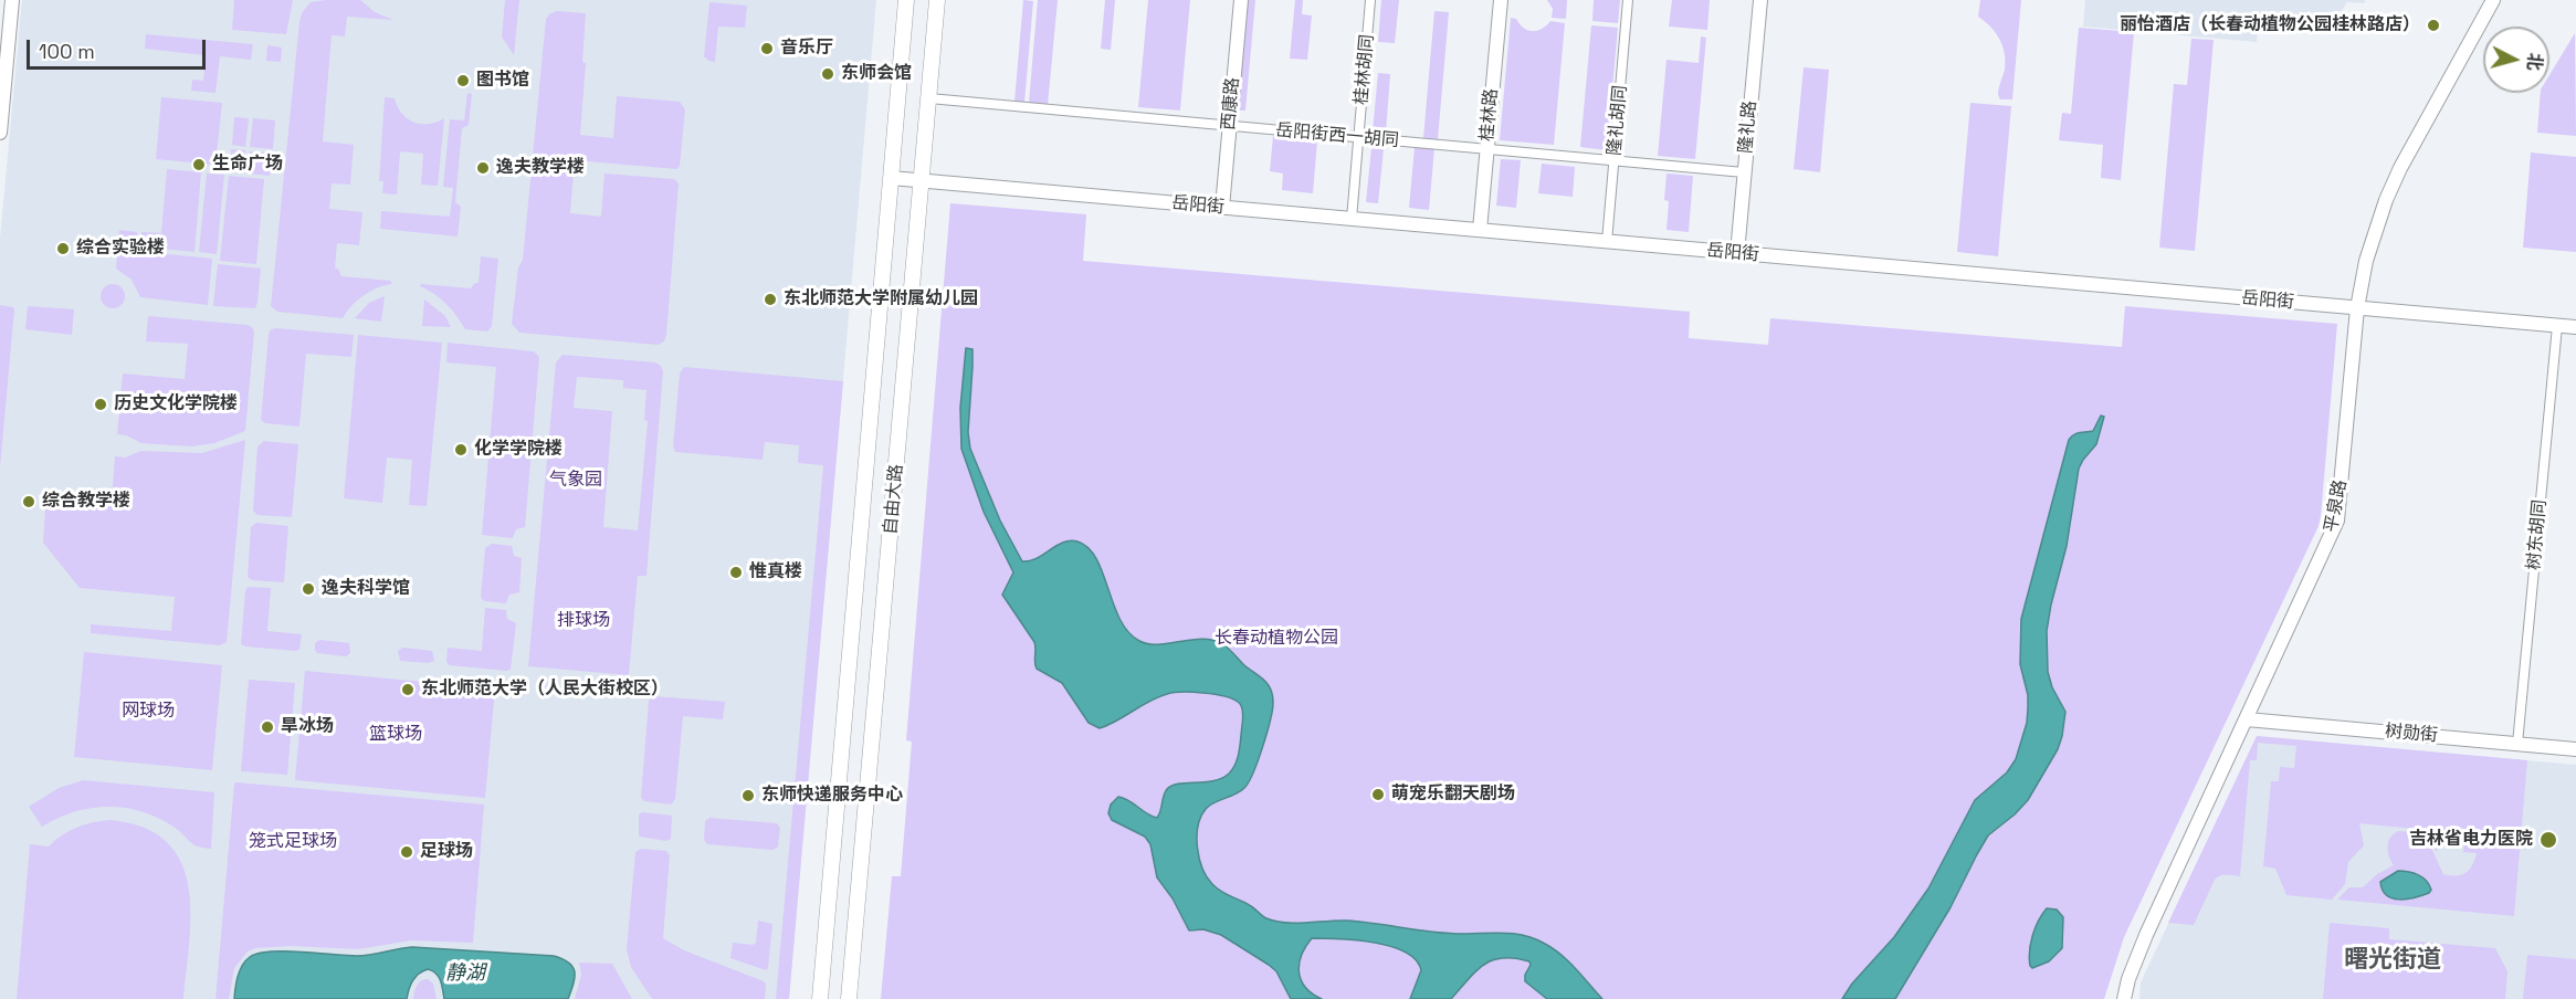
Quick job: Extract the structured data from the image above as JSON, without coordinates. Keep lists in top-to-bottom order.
{
  "streets": {
    "main road": ["自由大路"],
    "street": [
      "桂林胡同",
      "西康路",
      "桂林路",
      "隆礼胡同",
      "隆礼路",
      "岳阳街西一胡同",
      "岳阳街",
      "平泉路",
      "树东胡同",
      "树勋街"
    ]
  },
  "crossings": [
    ["桂林胡同", "岳阳街西一胡同"],
    ["桂林胡同", "岳阳街"],
    ["西康路", "岳阳街西一胡同"],
    ["西康路", "岳阳街"],
    ["桂林路", "岳阳街西一胡同"],
    ["桂林路", "岳阳街"],
    ["隆礼胡同", "岳阳街西一胡同"],
    ["隆礼胡同", "岳阳街"],
    ["隆礼路", "岳阳街西一胡同"],
    ["隆礼路", "岳阳街"],
    ["岳阳街西一胡同", "自由大路"],
    ["岳阳街", "自由大路"],
    ["岳阳街", "平泉路"],
    ["岳阳街", "树东胡同"],
    ["平泉路", "树勋街"],
    ["树东胡同", "树勋街"]
  ],
  "districts": ["曙光街道"],
  "water": ["静湖"],
  "parks": [
    "气象园",
    "排球场",
    "长春动植物公园",
    "网球场",
    "篮球场",
    "笼式足球场"
  ],
  "places": [
    "丽怡酒店（长春动植物公园桂林路店）",
    "音乐厅",
    "东师会馆",
    "图书馆",
    "生命广场",
    "逸夫教学楼",
    "综合实验楼",
    "东北师范大学附属幼儿园",
    "历史文化学院楼",
    "化学学院楼",
    "综合教学楼",
    "惟真楼",
    "逸夫科学馆",
    "东北师范大学（人民大街校区）",
    "旱冰场",
    "萌宠乐翻天剧场",
    "东师快递服务中心",
    "吉林省电力医院",
    "足球场"
  ],
  "scale_bar": "100 m",
  "north": "right"
}
